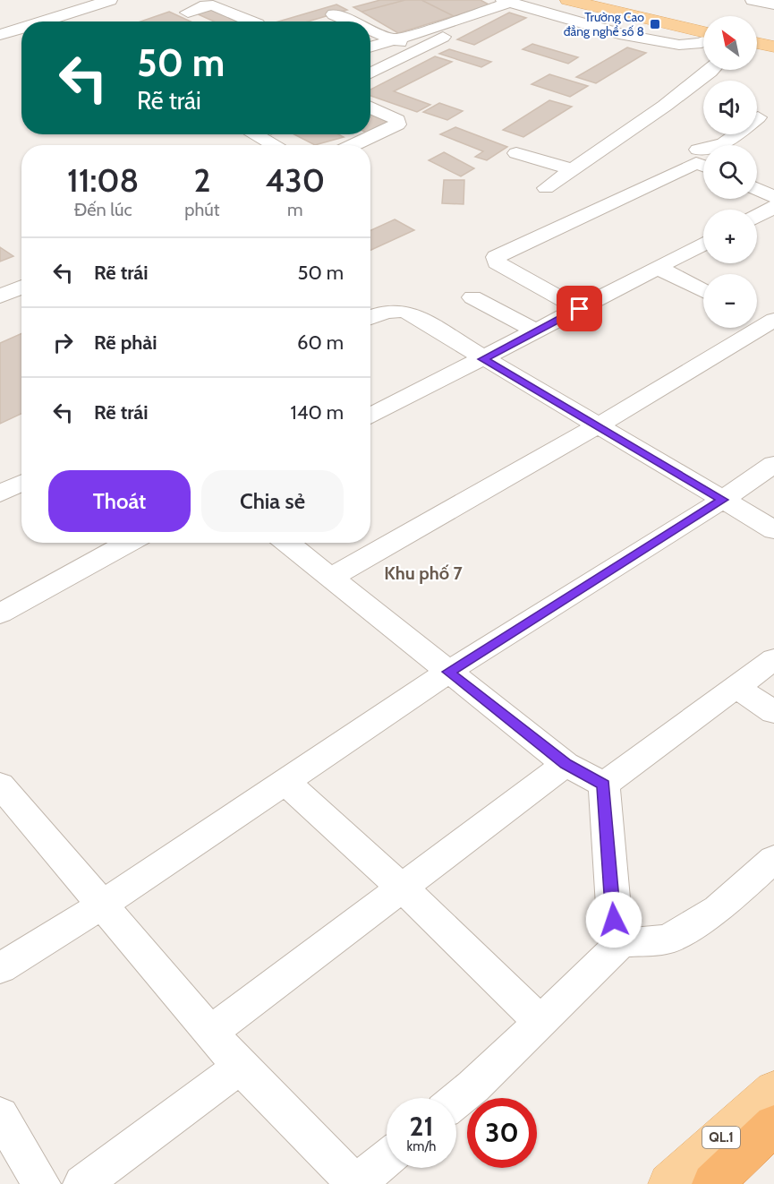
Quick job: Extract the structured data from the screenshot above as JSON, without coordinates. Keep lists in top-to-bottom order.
{
  "streets": {
    "highway": ["QL.1"]
  },
  "districts": ["Khu phố 7"],
  "places": {
    "transit": ["Trường Cao đẳng nghề số 8"]
  },
  "north": "top left",
  "page": {
    "map_buttons": ["+", "−"],
    "turn": ["50 m", "Rẽ trái"],
    "eta": [
      "11:08",
      "Đến lúc",
      "2",
      "phút",
      "430",
      "m"
    ],
    "list": [
      {
        "name": "Rẽ trái",
        "value": "50 m"
      },
      {
        "name": "Rẽ phải",
        "value": "60 m"
      },
      {
        "name": "Rẽ trái",
        "value": "140 m"
      }
    ],
    "buttons": ["Thoát", "Chia sẻ"],
    "speed": "21 km/h",
    "limit": "30"
  }
}
